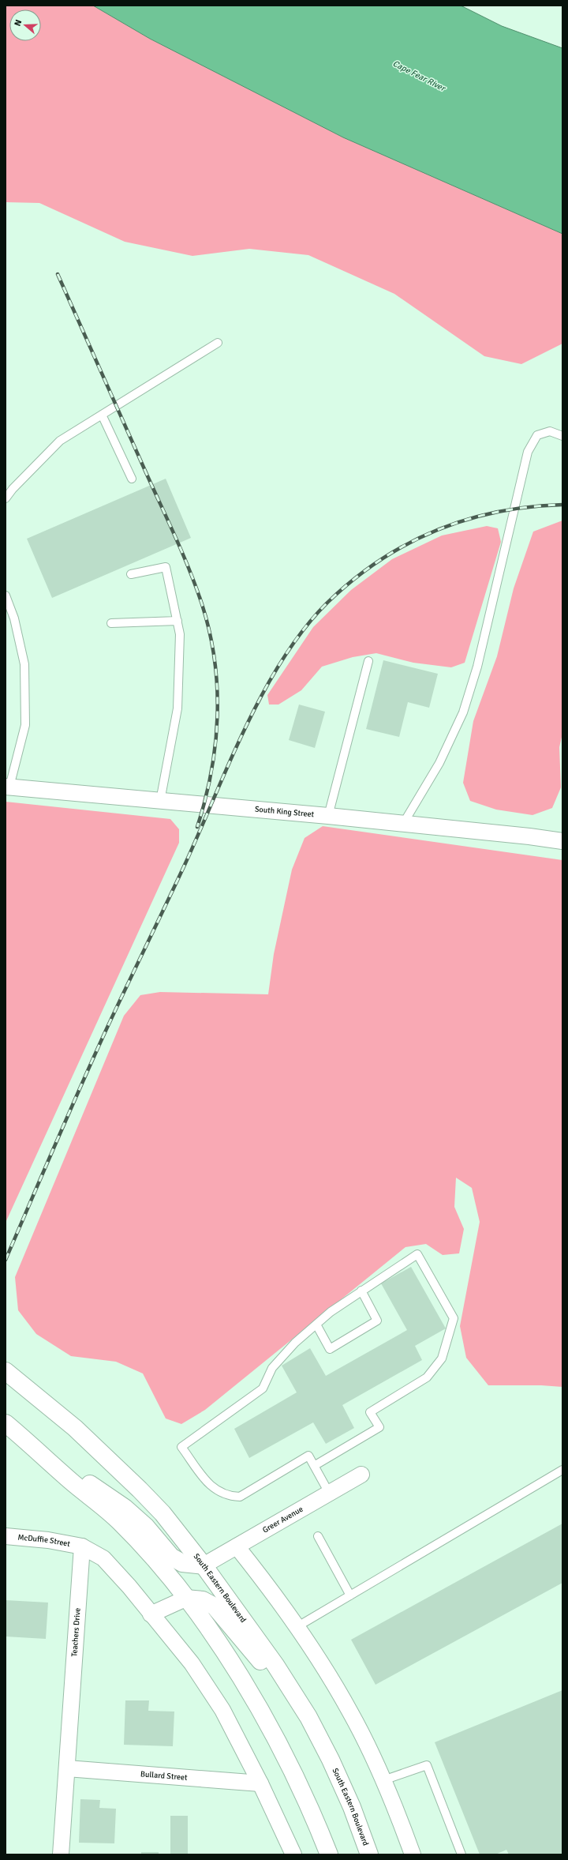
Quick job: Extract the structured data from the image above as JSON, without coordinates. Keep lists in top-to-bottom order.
{
  "streets": {
    "highway": ["South Eastern Boulevard"],
    "street": [
      "South King Street",
      "Greer Avenue",
      "McDuffie Street",
      "Teachers Drive",
      "Bullard Street"
    ]
  },
  "crossings": [
    ["Greer Avenue", "South Eastern Boulevard"],
    ["McDuffie Street", "Teachers Drive"],
    ["Teachers Drive", "Bullard Street"]
  ],
  "water": ["Cape Fear River"],
  "north": "left"
}
